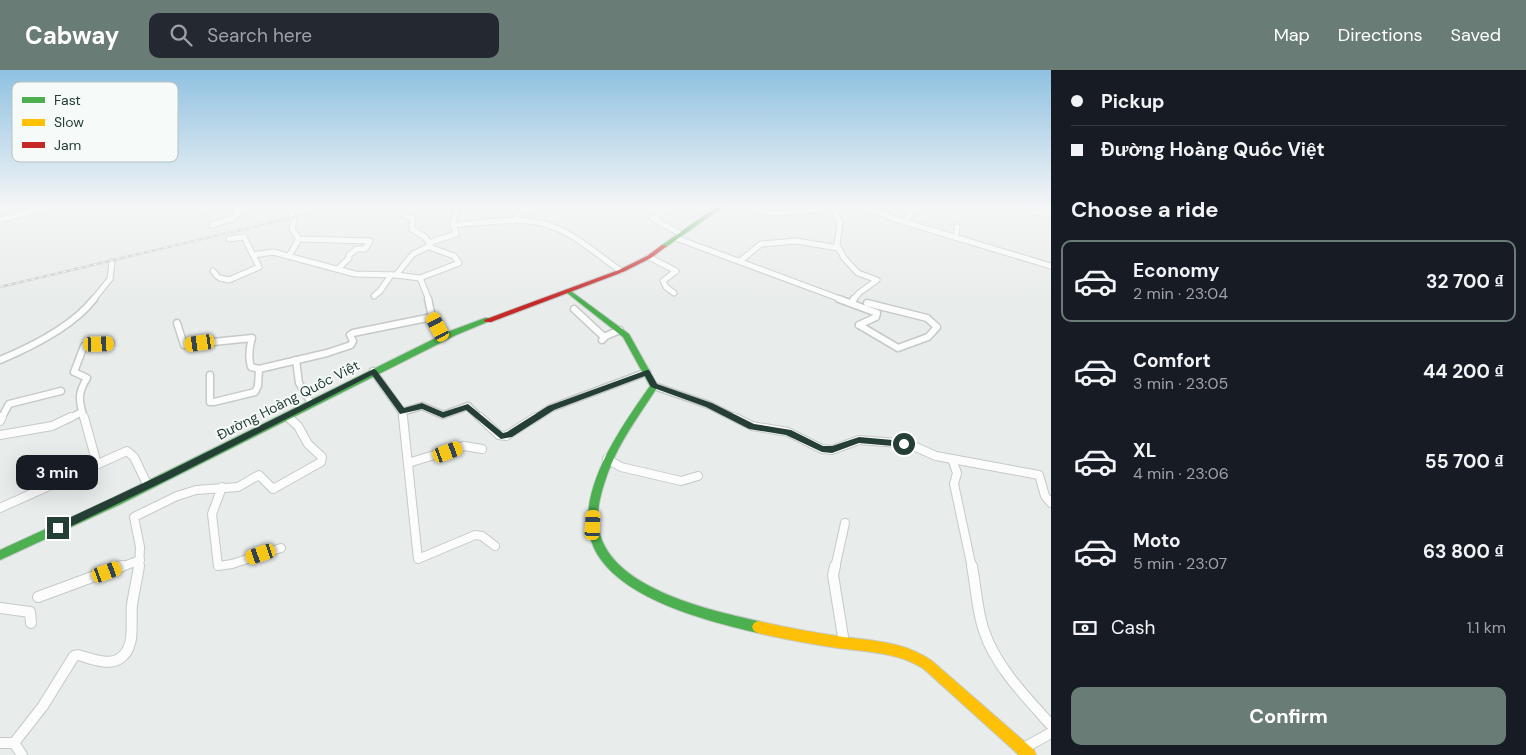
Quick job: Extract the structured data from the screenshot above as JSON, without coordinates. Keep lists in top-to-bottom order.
{
  "streets": {
    "main road": ["Đường Hoàng Quốc Việt"]
  },
  "legend": ["Fast", "Slow", "Jam"],
  "page": {
    "header": "Cabway",
    "search": "Search here",
    "nav": ["Map", "Directions", "Saved"],
    "banner": ["Pickup", "Đường Hoàng Quốc Việt"],
    "heading": "Choose a ride",
    "list": [
      {
        "name": "Economy",
        "note": "2 min · 23:04",
        "value": "32 700 ₫"
      },
      {
        "name": "Comfort",
        "note": "3 min · 23:05",
        "value": "44 200 ₫"
      },
      {
        "name": "XL",
        "note": "4 min · 23:06",
        "value": "55 700 ₫"
      },
      {
        "name": "Moto",
        "note": "5 min · 23:07",
        "value": "63 800 ₫"
      }
    ],
    "bubble": "3 min",
    "pay": ["Cash", "1.1 km"],
    "buttons": "Confirm"
  }
}
